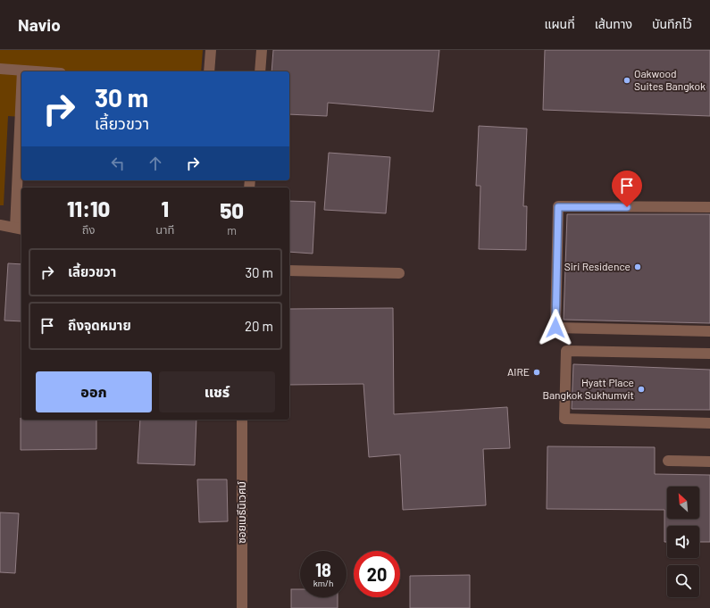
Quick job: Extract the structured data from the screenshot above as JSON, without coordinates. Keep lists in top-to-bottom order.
{
  "streets": {
    "street": ["ซอยเมธีนิเวศม์"]
  },
  "places": [
    "Oakwood Suites Bangkok",
    "Siri Residence",
    "AIRE",
    "Hyatt Place Bangkok Sukhumvit"
  ],
  "north": "top left",
  "page": {
    "header": "Navio",
    "nav": ["แผนที่", "เส้นทาง", "บันทึกไว้"],
    "turn": ["30 m", "เลี้ยวขวา"],
    "eta": [
      "11:10",
      "ถึง",
      "1",
      "นาที",
      "50",
      "m"
    ],
    "list": [
      {
        "name": "เลี้ยวขวา",
        "value": "30 m"
      },
      {
        "name": "ถึงจุดหมาย",
        "value": "20 m"
      }
    ],
    "buttons": ["ออก", "แชร์"],
    "speed": "18 km/h",
    "limit": "20"
  }
}
